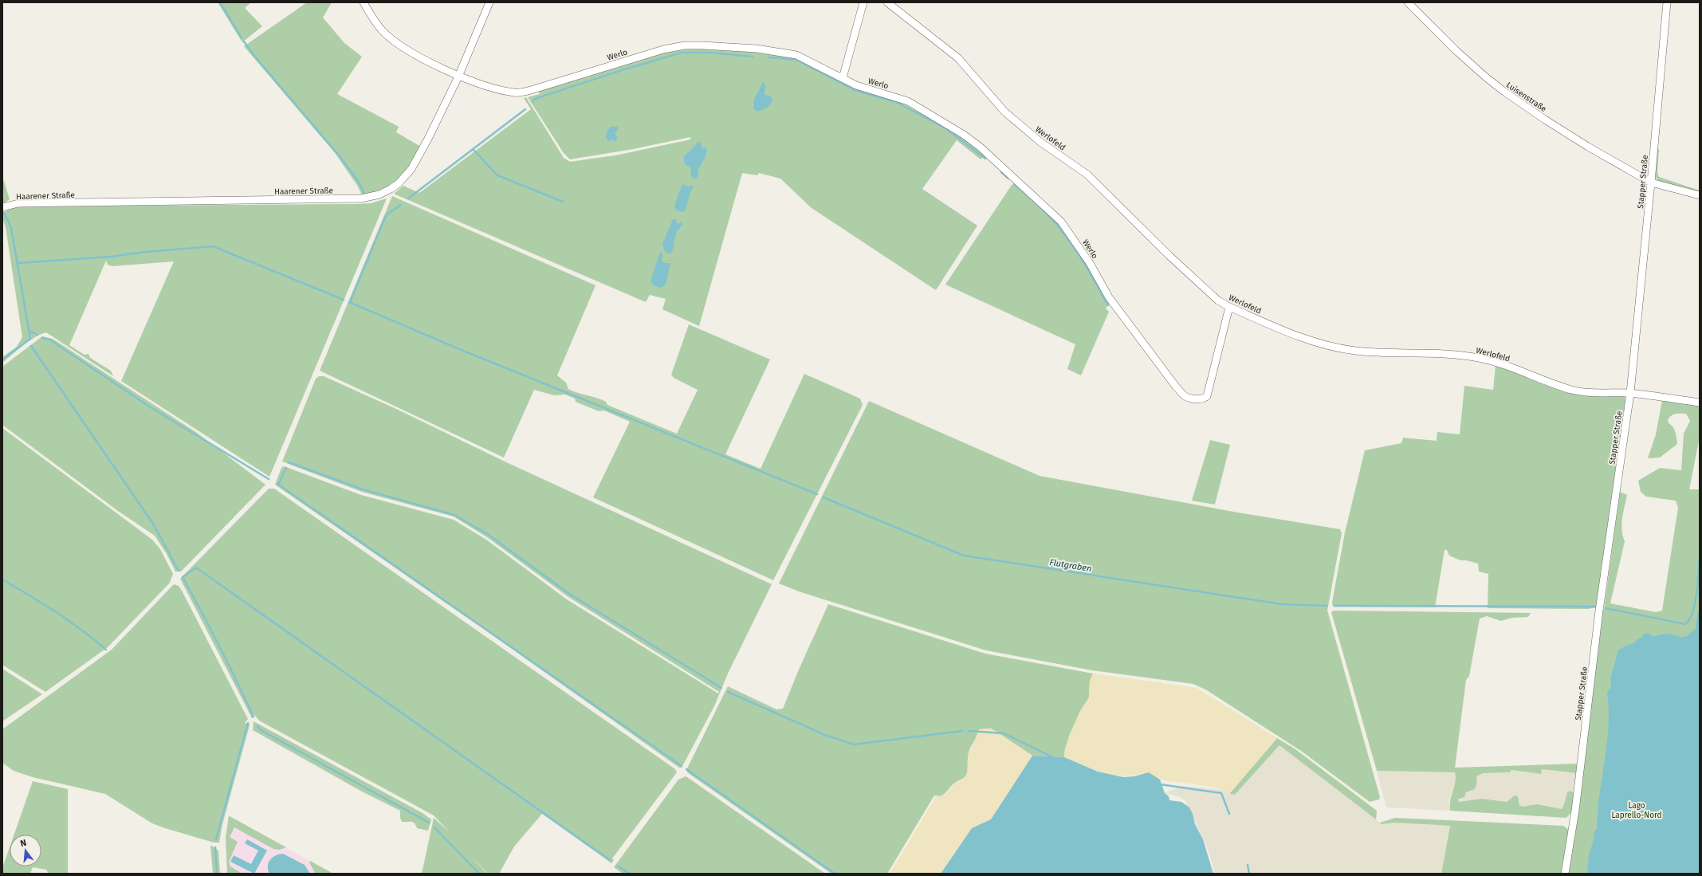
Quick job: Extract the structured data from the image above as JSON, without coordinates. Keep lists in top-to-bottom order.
{
  "streets": {
    "street": [
      "Werlo",
      "Luisenstraße",
      "Werlofeld",
      "Stapper Straße",
      "Haarener Straße"
    ]
  },
  "crossings": [
    ["Werlo", "Werlofeld"],
    ["Werlo", "Haarener Straße"],
    ["Luisenstraße", "Stapper Straße"],
    ["Werlofeld", "Stapper Straße"]
  ],
  "water": ["Flutgraben"],
  "parks": ["Lago Laprello-Nord"],
  "north": "top"
}
